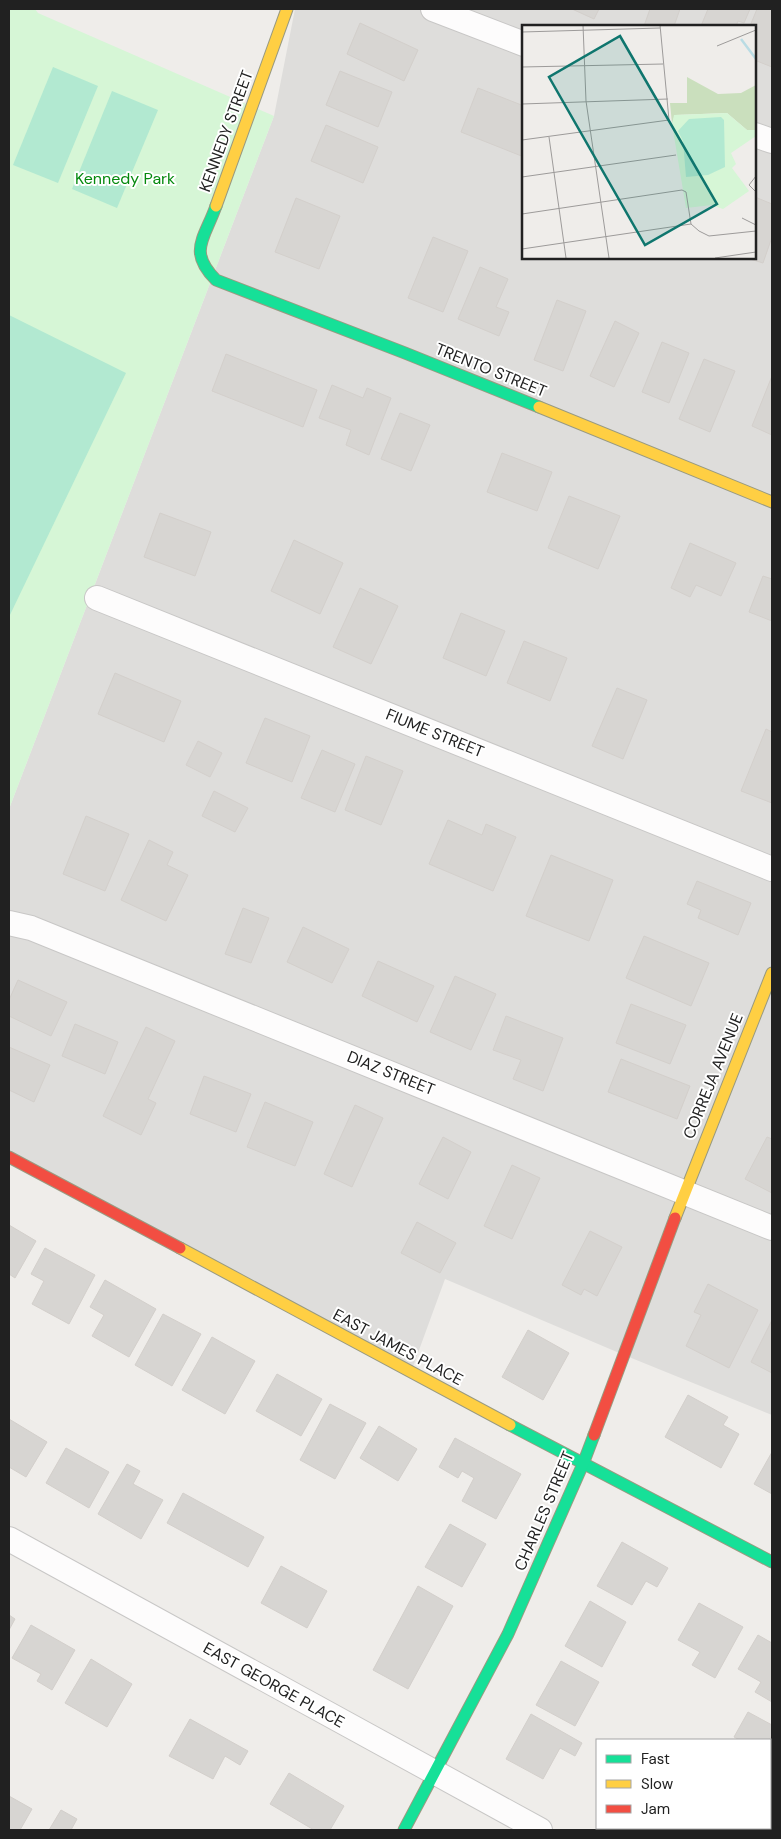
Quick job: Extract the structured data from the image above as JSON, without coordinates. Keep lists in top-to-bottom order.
{
  "streets": {
    "street": [
      "KENNEDY STREET",
      "TRENTO STREET",
      "FIUME STREET",
      "DIAZ STREET",
      "CORREJA AVENUE",
      "EAST JAMES PLACE",
      "CHARLES STREET",
      "EAST GEORGE PLACE"
    ]
  },
  "crossings": [
    ["KENNEDY STREET", "TRENTO STREET"],
    ["DIAZ STREET", "CORREJA AVENUE"],
    ["DIAZ STREET", "CHARLES STREET"],
    ["CORREJA AVENUE", "CHARLES STREET"],
    ["EAST JAMES PLACE", "CHARLES STREET"],
    ["CHARLES STREET", "EAST GEORGE PLACE"]
  ],
  "parks": ["Kennedy Park"],
  "legend": ["Fast", "Slow", "Jam"]
}
